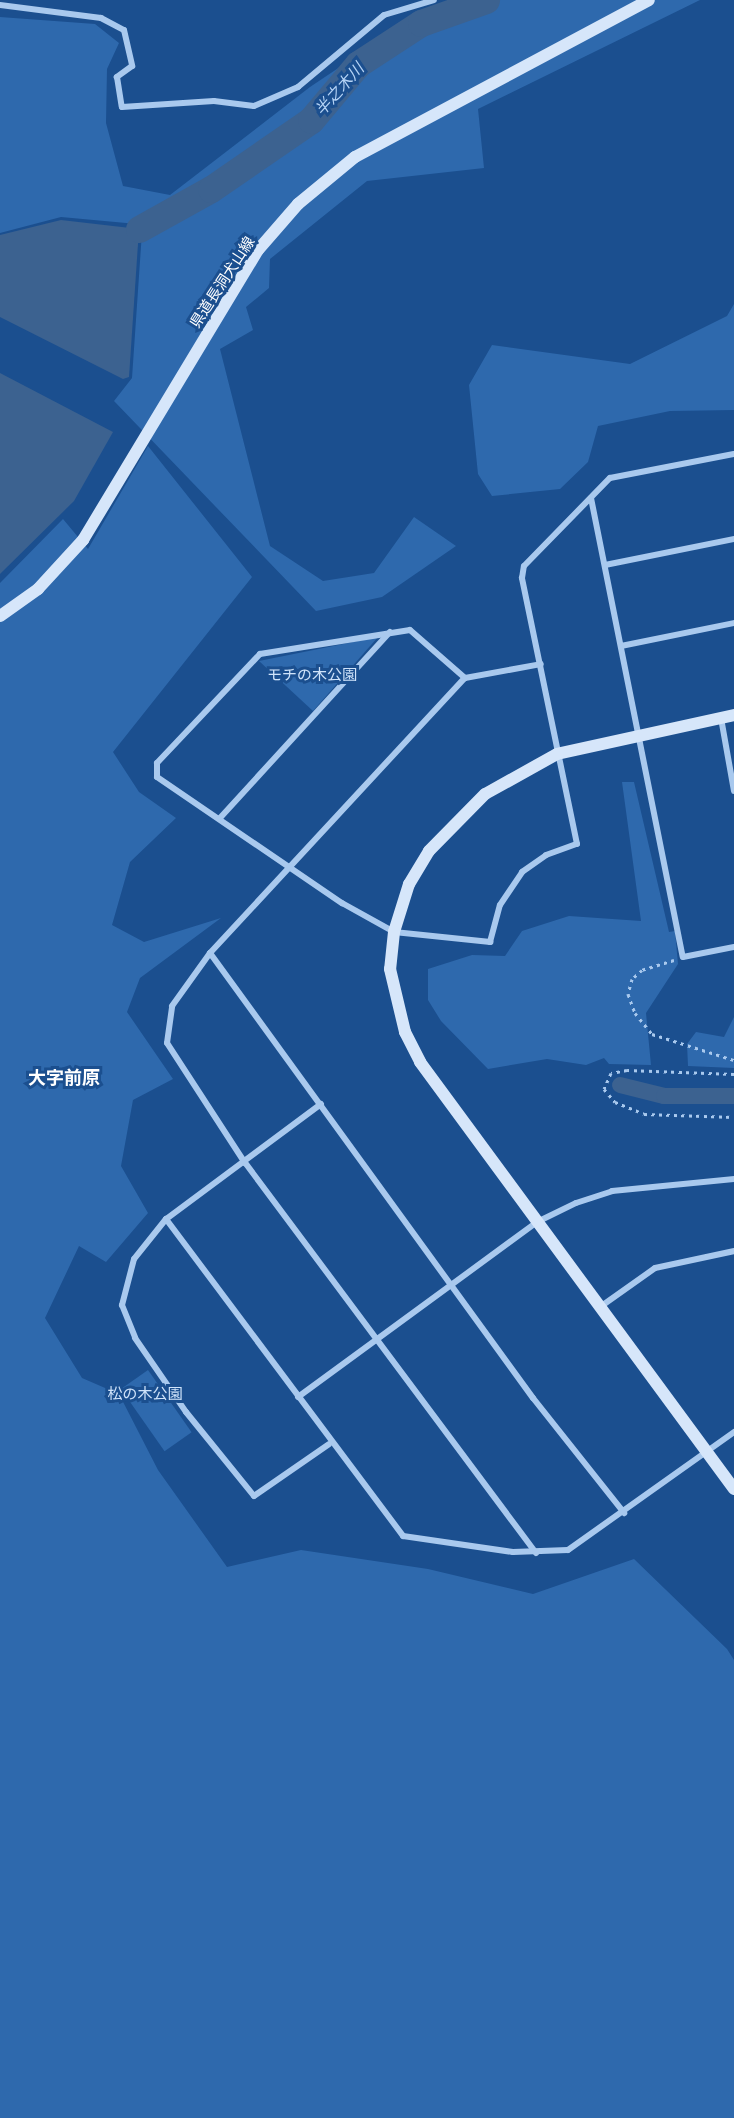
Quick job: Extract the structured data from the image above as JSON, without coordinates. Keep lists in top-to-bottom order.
{
  "streets": {
    "street": ["県道長洞犬山線"]
  },
  "districts": ["大字前原"],
  "water": ["半之木川"],
  "parks": ["モチの木公園", "松の木公園"]
}
